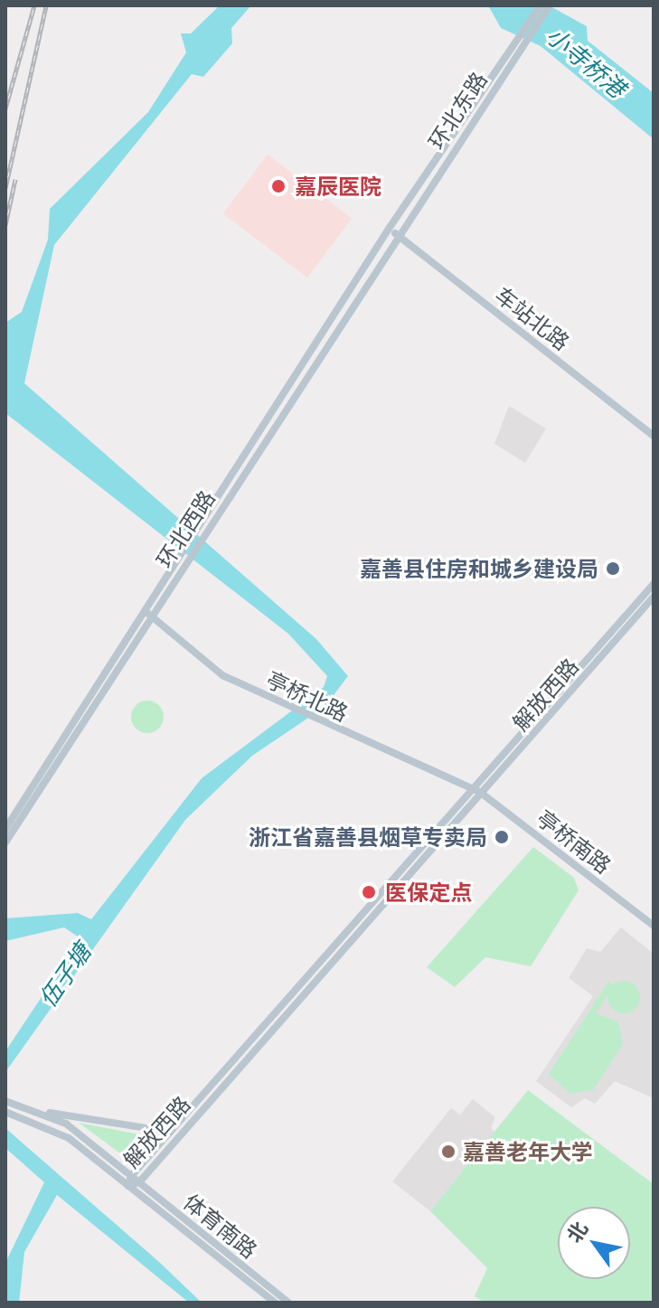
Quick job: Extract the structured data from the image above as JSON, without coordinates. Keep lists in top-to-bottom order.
{
  "streets": {
    "street": [
      "环北东路",
      "车站北路",
      "环北西路",
      "解放西路",
      "亭桥北路",
      "亭桥南路",
      "体育南路"
    ]
  },
  "crossings": [
    ["环北东路", "车站北路"],
    ["环北东路", "环北西路"],
    ["车站北路", "环北西路"],
    ["环北西路", "亭桥北路"],
    ["解放西路", "亭桥北路"],
    ["解放西路", "亭桥南路"],
    ["解放西路", "体育南路"],
    ["亭桥北路", "亭桥南路"]
  ],
  "water": ["小寺桥港", "伍子塘"],
  "places": [
    "嘉辰医院",
    "嘉善县住房和城乡建设局",
    "浙江省嘉善县烟草专卖局",
    "医保定点",
    "嘉善老年大学"
  ],
  "north": "top left"
}
